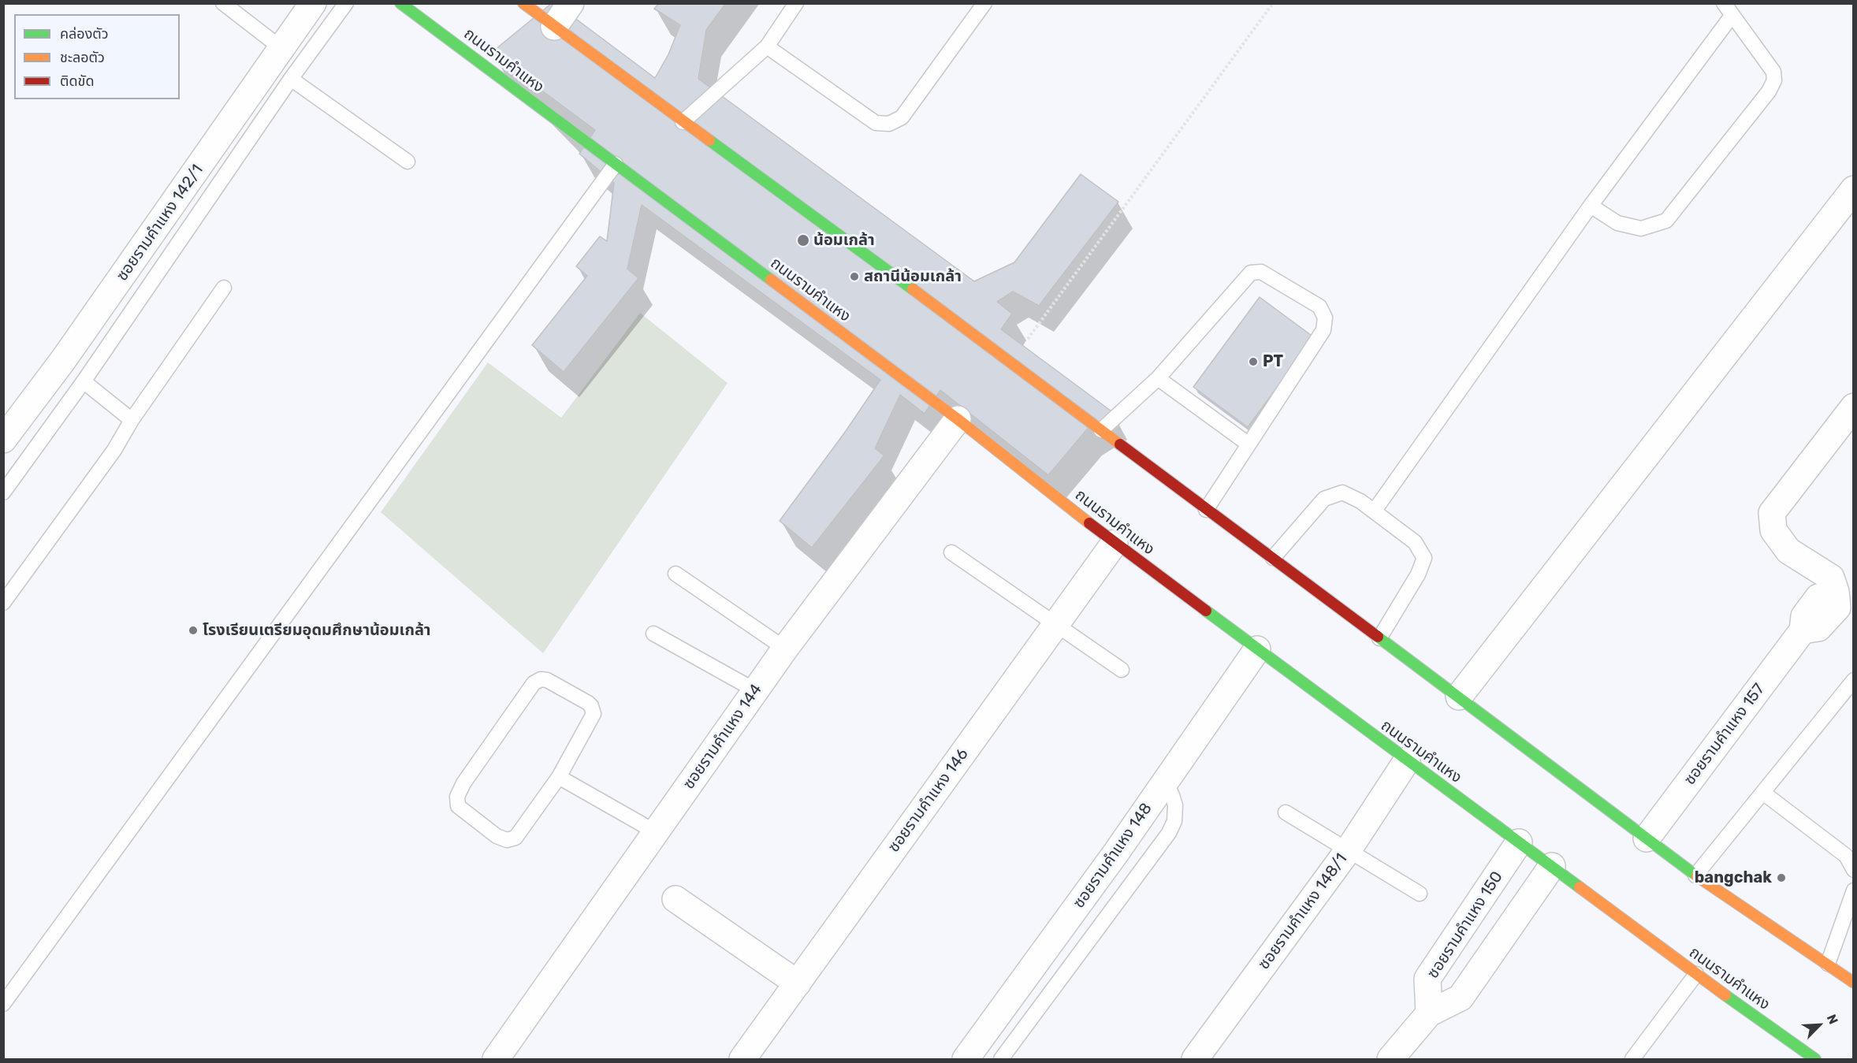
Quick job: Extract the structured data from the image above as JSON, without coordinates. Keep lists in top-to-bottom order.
{
  "streets": {
    "main road": ["ถนนรามคำแหง"],
    "street": [
      "ซอยรามคำแหง 142/1",
      "ซอยรามคำแหง 157",
      "ซอยรามคำแหง 144",
      "ซอยรามคำแหง 146",
      "ซอยรามคำแหง 148",
      "ซอยรามคำแหง 148/1",
      "ซอยรามคำแหง 150"
    ]
  },
  "crossings": [
    ["ถนนรามคำแหง", "ซอยรามคำแหง 144"],
    ["ถนนรามคำแหง", "ซอยรามคำแหง 146"],
    ["ถนนรามคำแหง", "ซอยรามคำแหง 148"],
    ["ถนนรามคำแหง", "ซอยรามคำแหง 148/1"],
    ["ถนนรามคำแหง", "ซอยรามคำแหง 150"]
  ],
  "places": [
    "น้อมเกล้า",
    "สถานีน้อมเกล้า",
    "PT",
    "โรงเรียนเตรียมอุดมศึกษาน้อมเกล้า",
    "bangchak"
  ],
  "legend": ["คล่องตัว", "ชะลอตัว", "ติดขัด"],
  "north": "top right"
}
